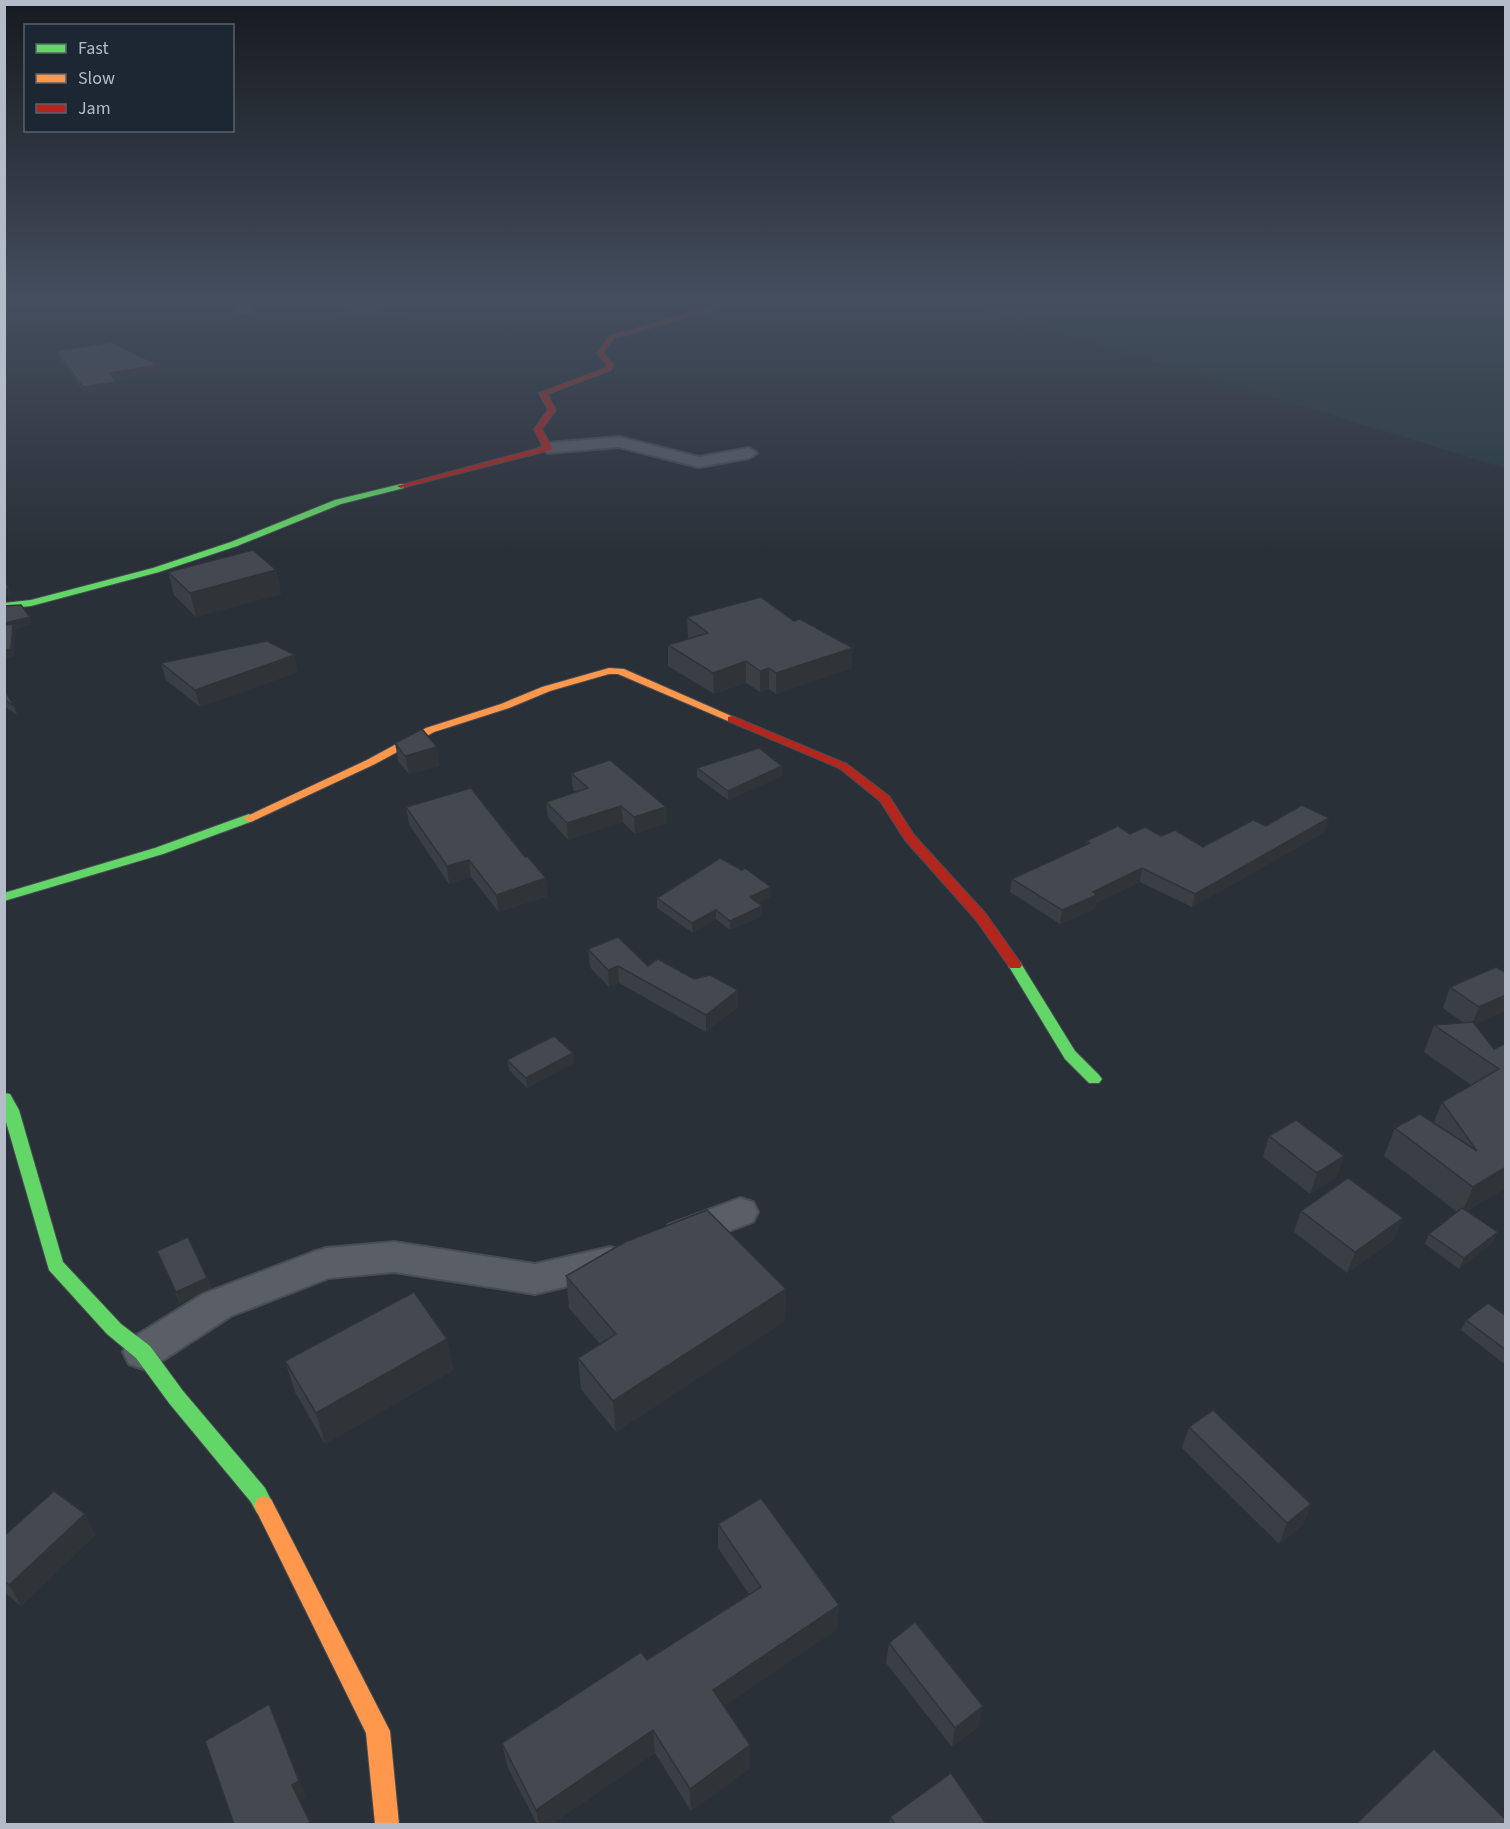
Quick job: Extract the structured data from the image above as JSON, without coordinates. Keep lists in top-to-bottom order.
{
  "legend": ["Fast", "Slow", "Jam"]
}
